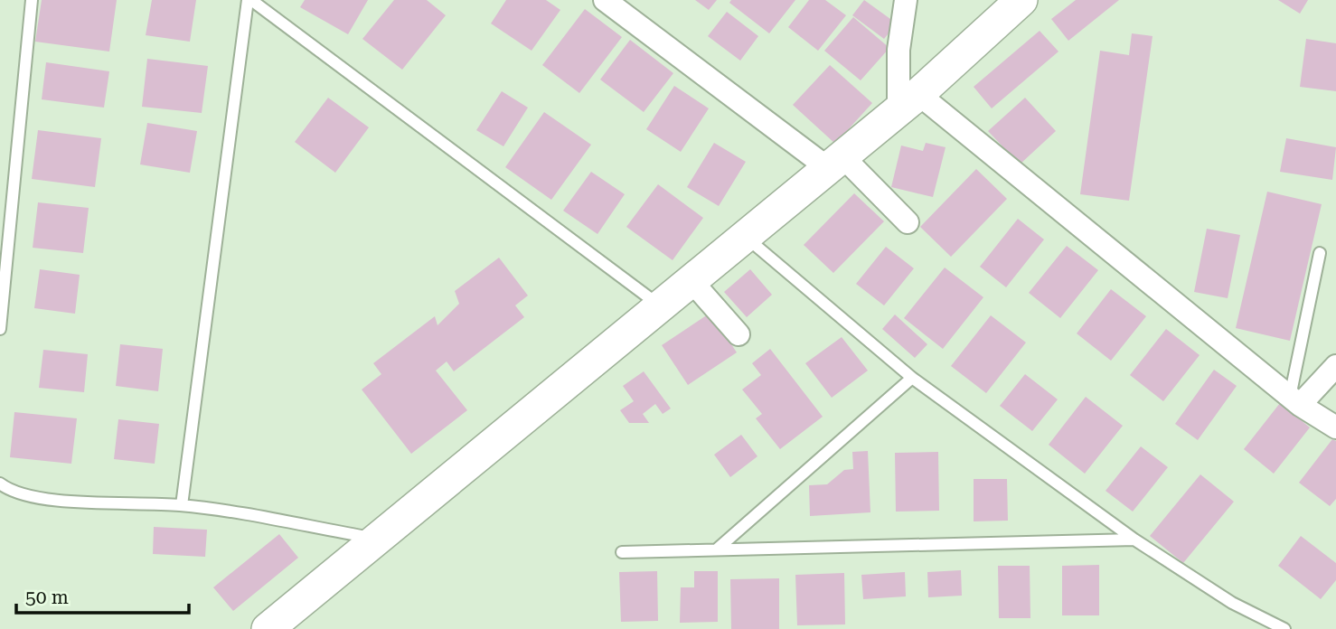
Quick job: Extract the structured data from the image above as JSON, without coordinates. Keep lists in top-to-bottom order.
{
  "scale_bar": "50 m"
}
